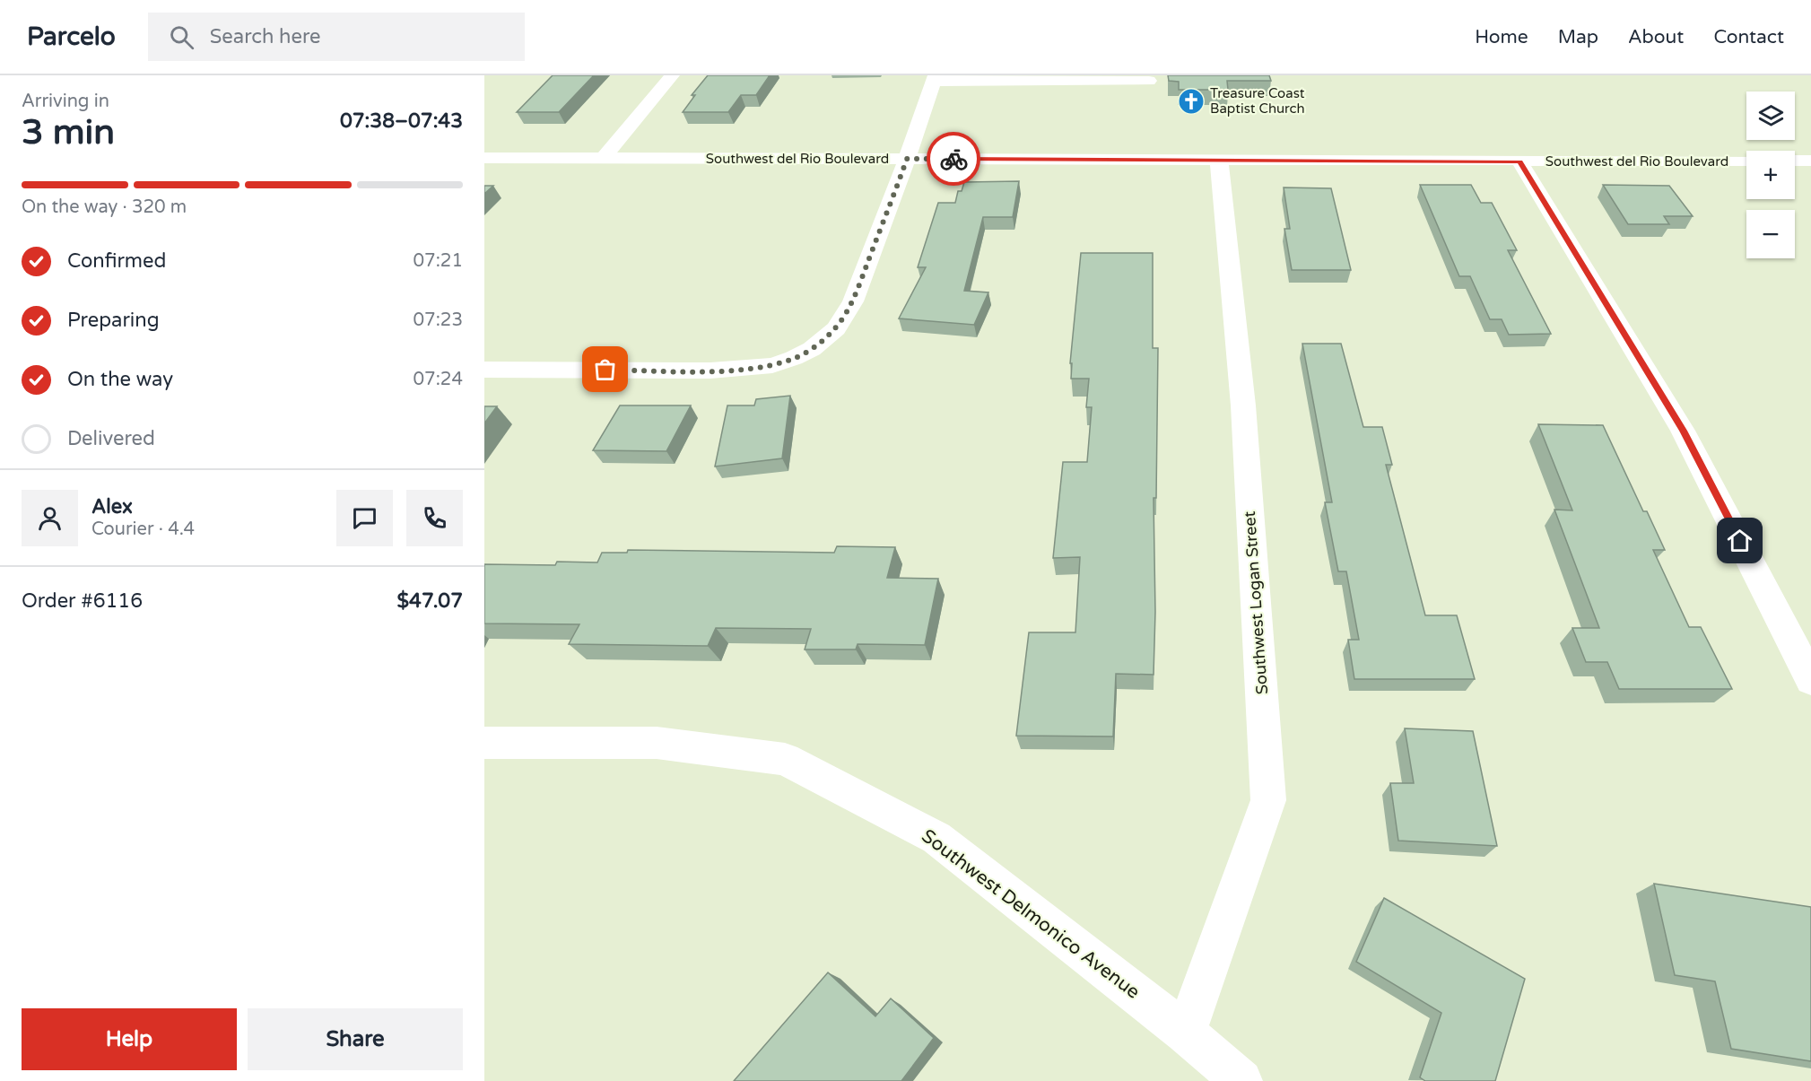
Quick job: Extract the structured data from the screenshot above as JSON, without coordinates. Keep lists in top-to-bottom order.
{
  "streets": {
    "street": ["Southwest del Rio Boulevard", "Southwest Logan Street", "Southwest Delmonico Avenue"]
  },
  "crossings": [
    ["Southwest del Rio Boulevard", "Southwest Logan Street"],
    ["Southwest Logan Street", "Southwest Delmonico Avenue"]
  ],
  "places": {
    "church": ["Treasure Coast Baptist Church"]
  },
  "page": {
    "header": "Parcelo",
    "search": "Search here",
    "nav": [
      "Home",
      "Map",
      "About",
      "Contact"
    ],
    "heading": ["3 min", "Arriving in", "07:38–07:43"],
    "panel": [
      "Alex",
      "Courier · 4.4",
      "Order #6116",
      "$47.07"
    ],
    "map_buttons": ["+", "−"],
    "bar": "On the way · 320 m",
    "list": [
      ["Confirmed", "07:21"],
      ["Preparing", "07:23"],
      ["On the way", "07:24"],
      "Delivered"
    ],
    "buttons": ["Help", "Share"]
  }
}
